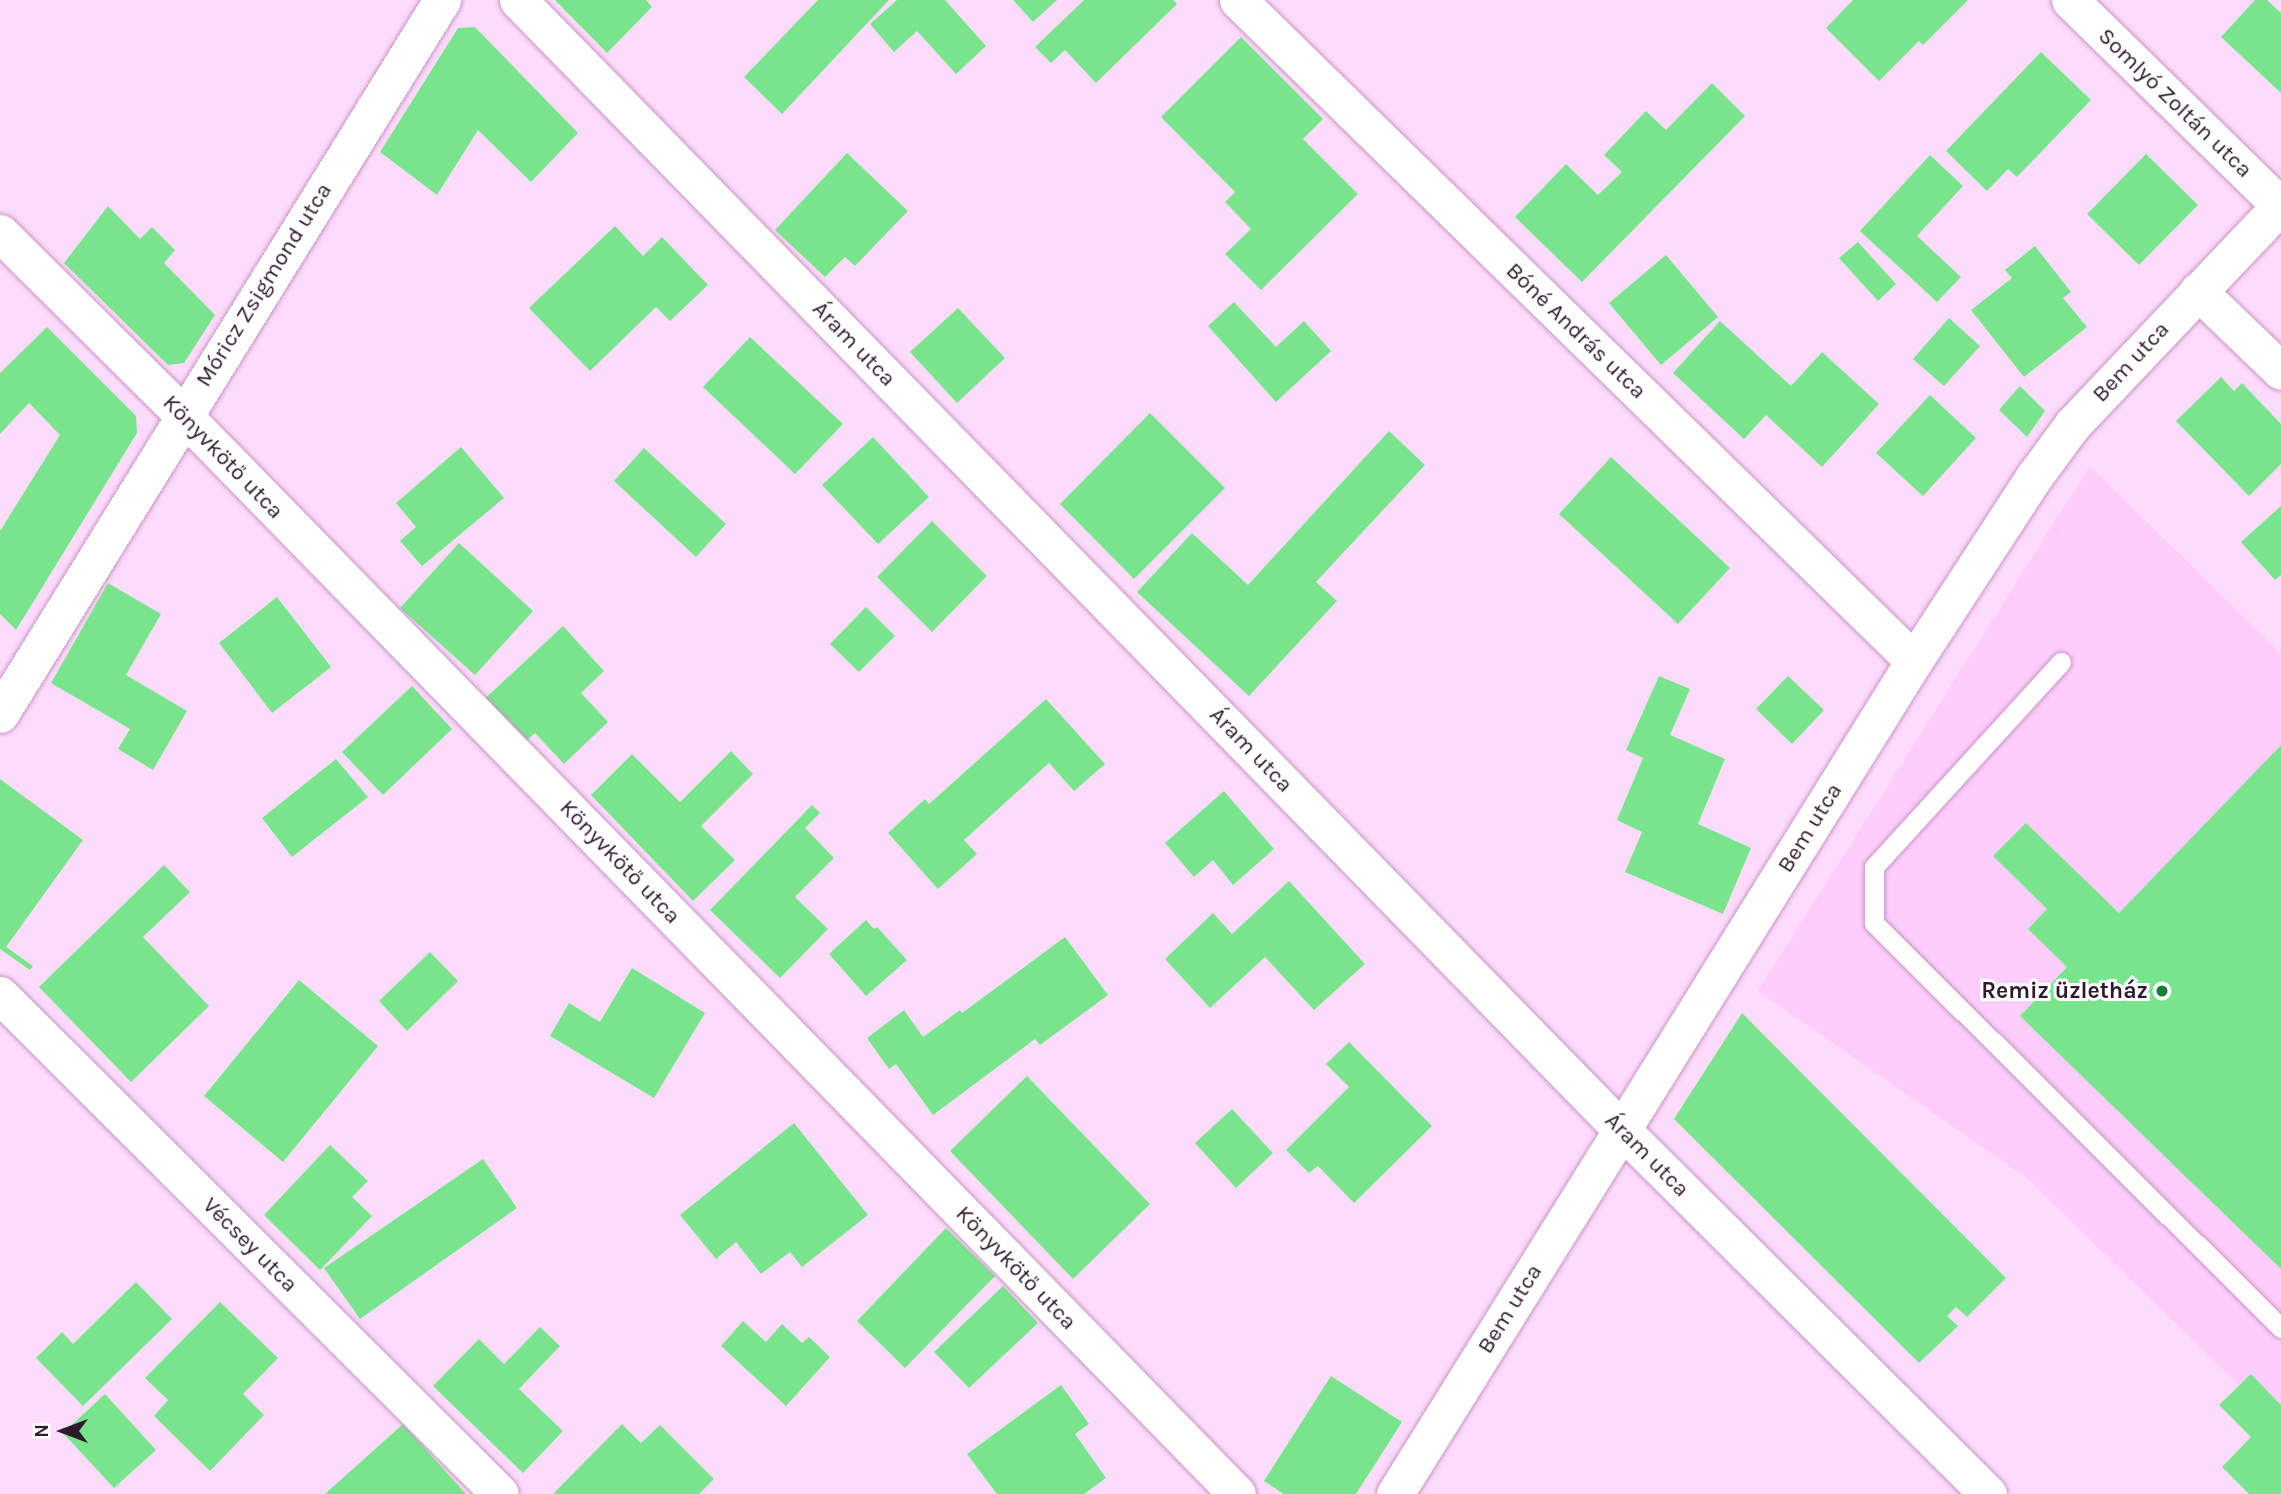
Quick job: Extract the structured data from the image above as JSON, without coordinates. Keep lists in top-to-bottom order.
{
  "streets": {
    "street": [
      "Somlyó Zoltán utca",
      "Móricz Zsigmond utca",
      "Bóné András utca",
      "Áram utca",
      "Bem utca",
      "Könyvkötő utca",
      "Vécsey utca"
    ]
  },
  "crossings": [
    ["Somlyó Zoltán utca", "Bem utca"],
    ["Móricz Zsigmond utca", "Könyvkötő utca"],
    ["Bóné András utca", "Bem utca"],
    ["Áram utca", "Bem utca"]
  ],
  "places": ["Remiz üzletház"],
  "north": "left"
}
